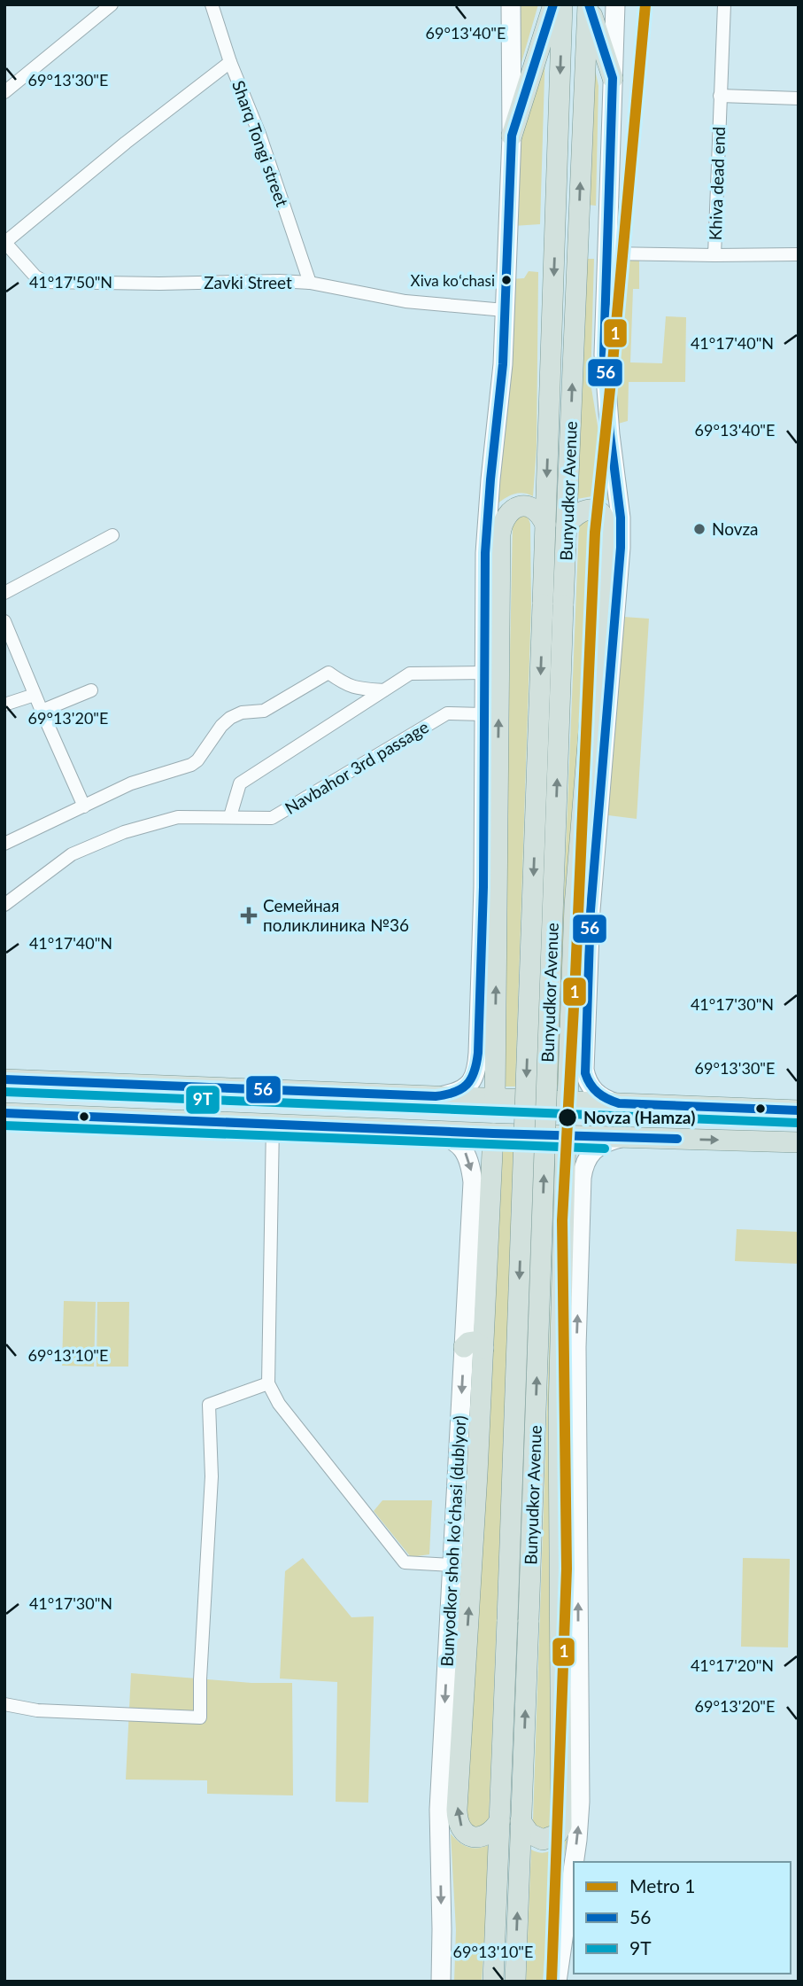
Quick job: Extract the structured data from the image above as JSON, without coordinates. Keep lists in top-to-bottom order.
{
  "streets": {
    "main road": ["Bunyudkor Avenue"],
    "street": [
      "Sharq Tongi street",
      "Khiva dead end",
      "Zavki Street",
      "Navbahor 3rd passage",
      "Bunyodkor shoh koʻchasi (dublyor)"
    ]
  },
  "crossings": [
    ["Sharq Tongi street", "Zavki Street"]
  ],
  "places": {
    "other": ["Xiva koʻchasi", "Novza", "Novza (Hamza)"],
    "health": ["Семейная поликлиника №36"]
  },
  "lines": ["metro line 1", "transit line 56", "transit line 9Т"],
  "legend": ["Metro 1", "56", "9Т"],
  "coordinates": [
    "69°13'40\"E",
    "69°13'30\"E",
    "41°17'50\"N",
    "41°17'40\"N",
    "69°13'20\"E",
    "41°17'30\"N",
    "69°13'10\"E",
    "41°17'20\"N"
  ]
}
